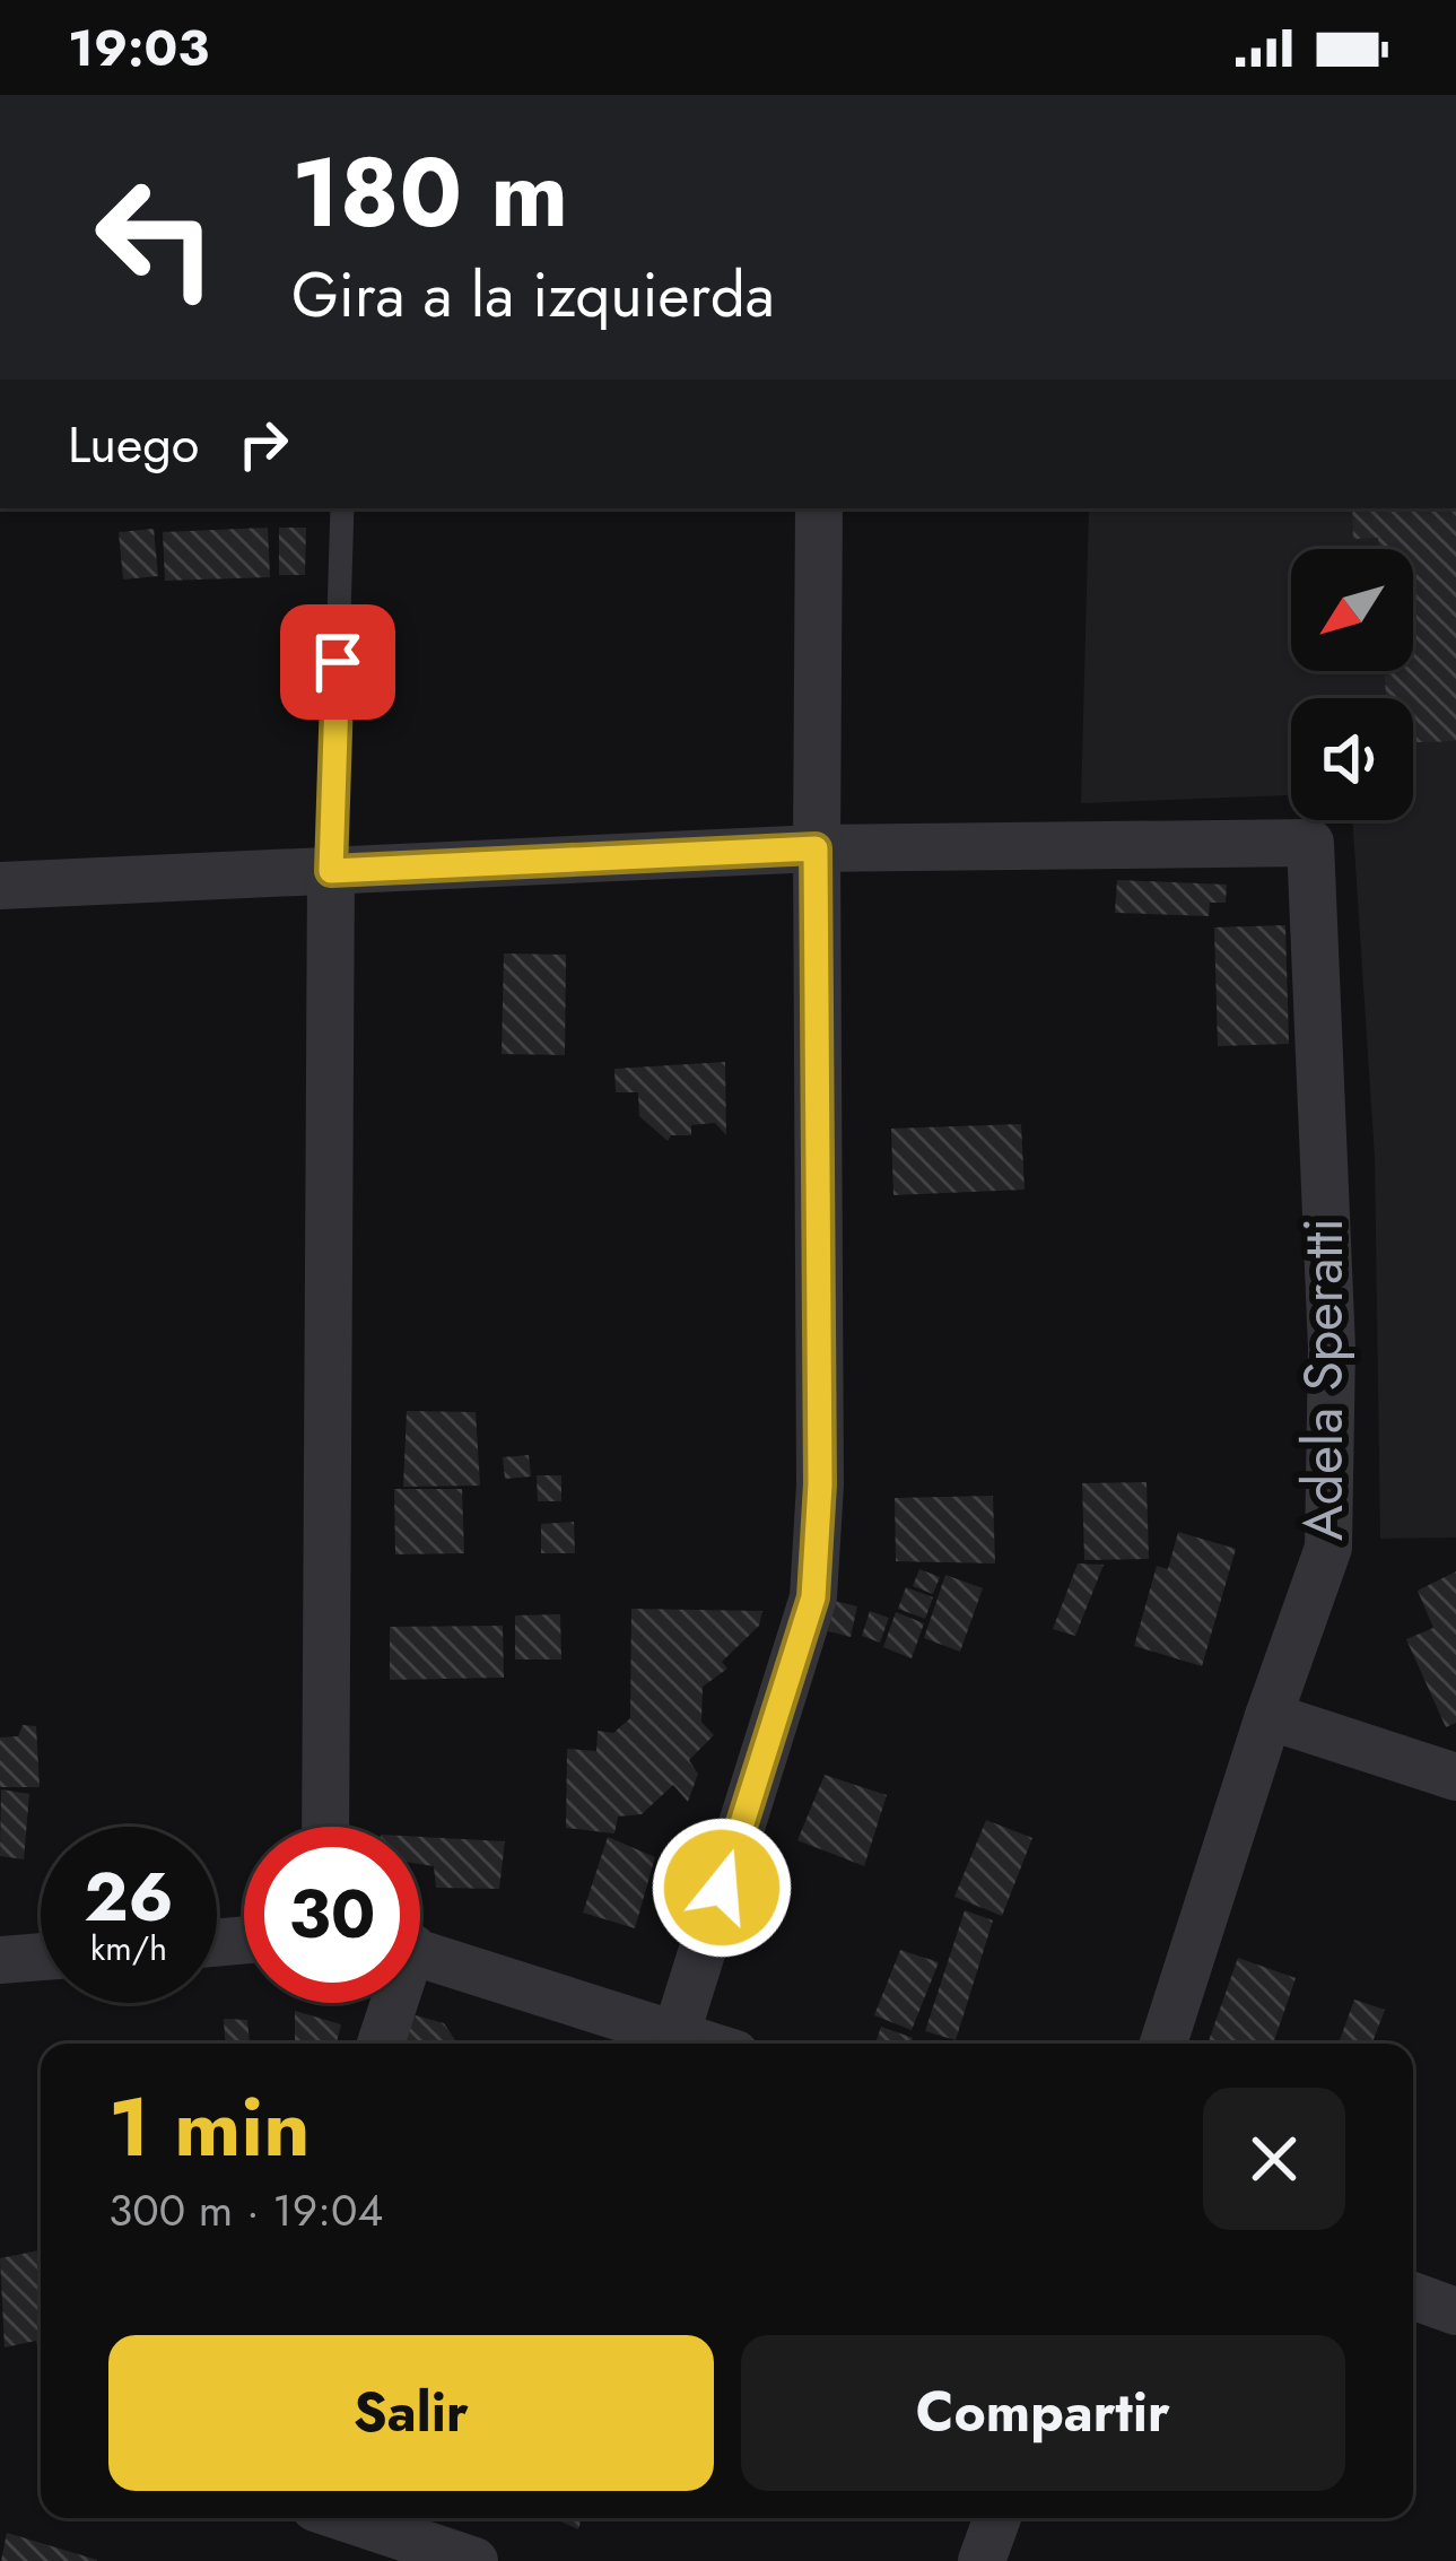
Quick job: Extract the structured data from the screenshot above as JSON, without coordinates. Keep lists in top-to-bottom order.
{
  "streets": {
    "street": ["Adela Speratti"]
  },
  "north": "bottom left",
  "page": {
    "status": "19:03",
    "turn": ["180 m", "Gira a la izquierda"],
    "then": "Luego",
    "speed": "26 km/h",
    "limit": "30",
    "heading": ["1 min", "300 m · 19:04"],
    "buttons": ["Salir", "Compartir"]
  }
}
